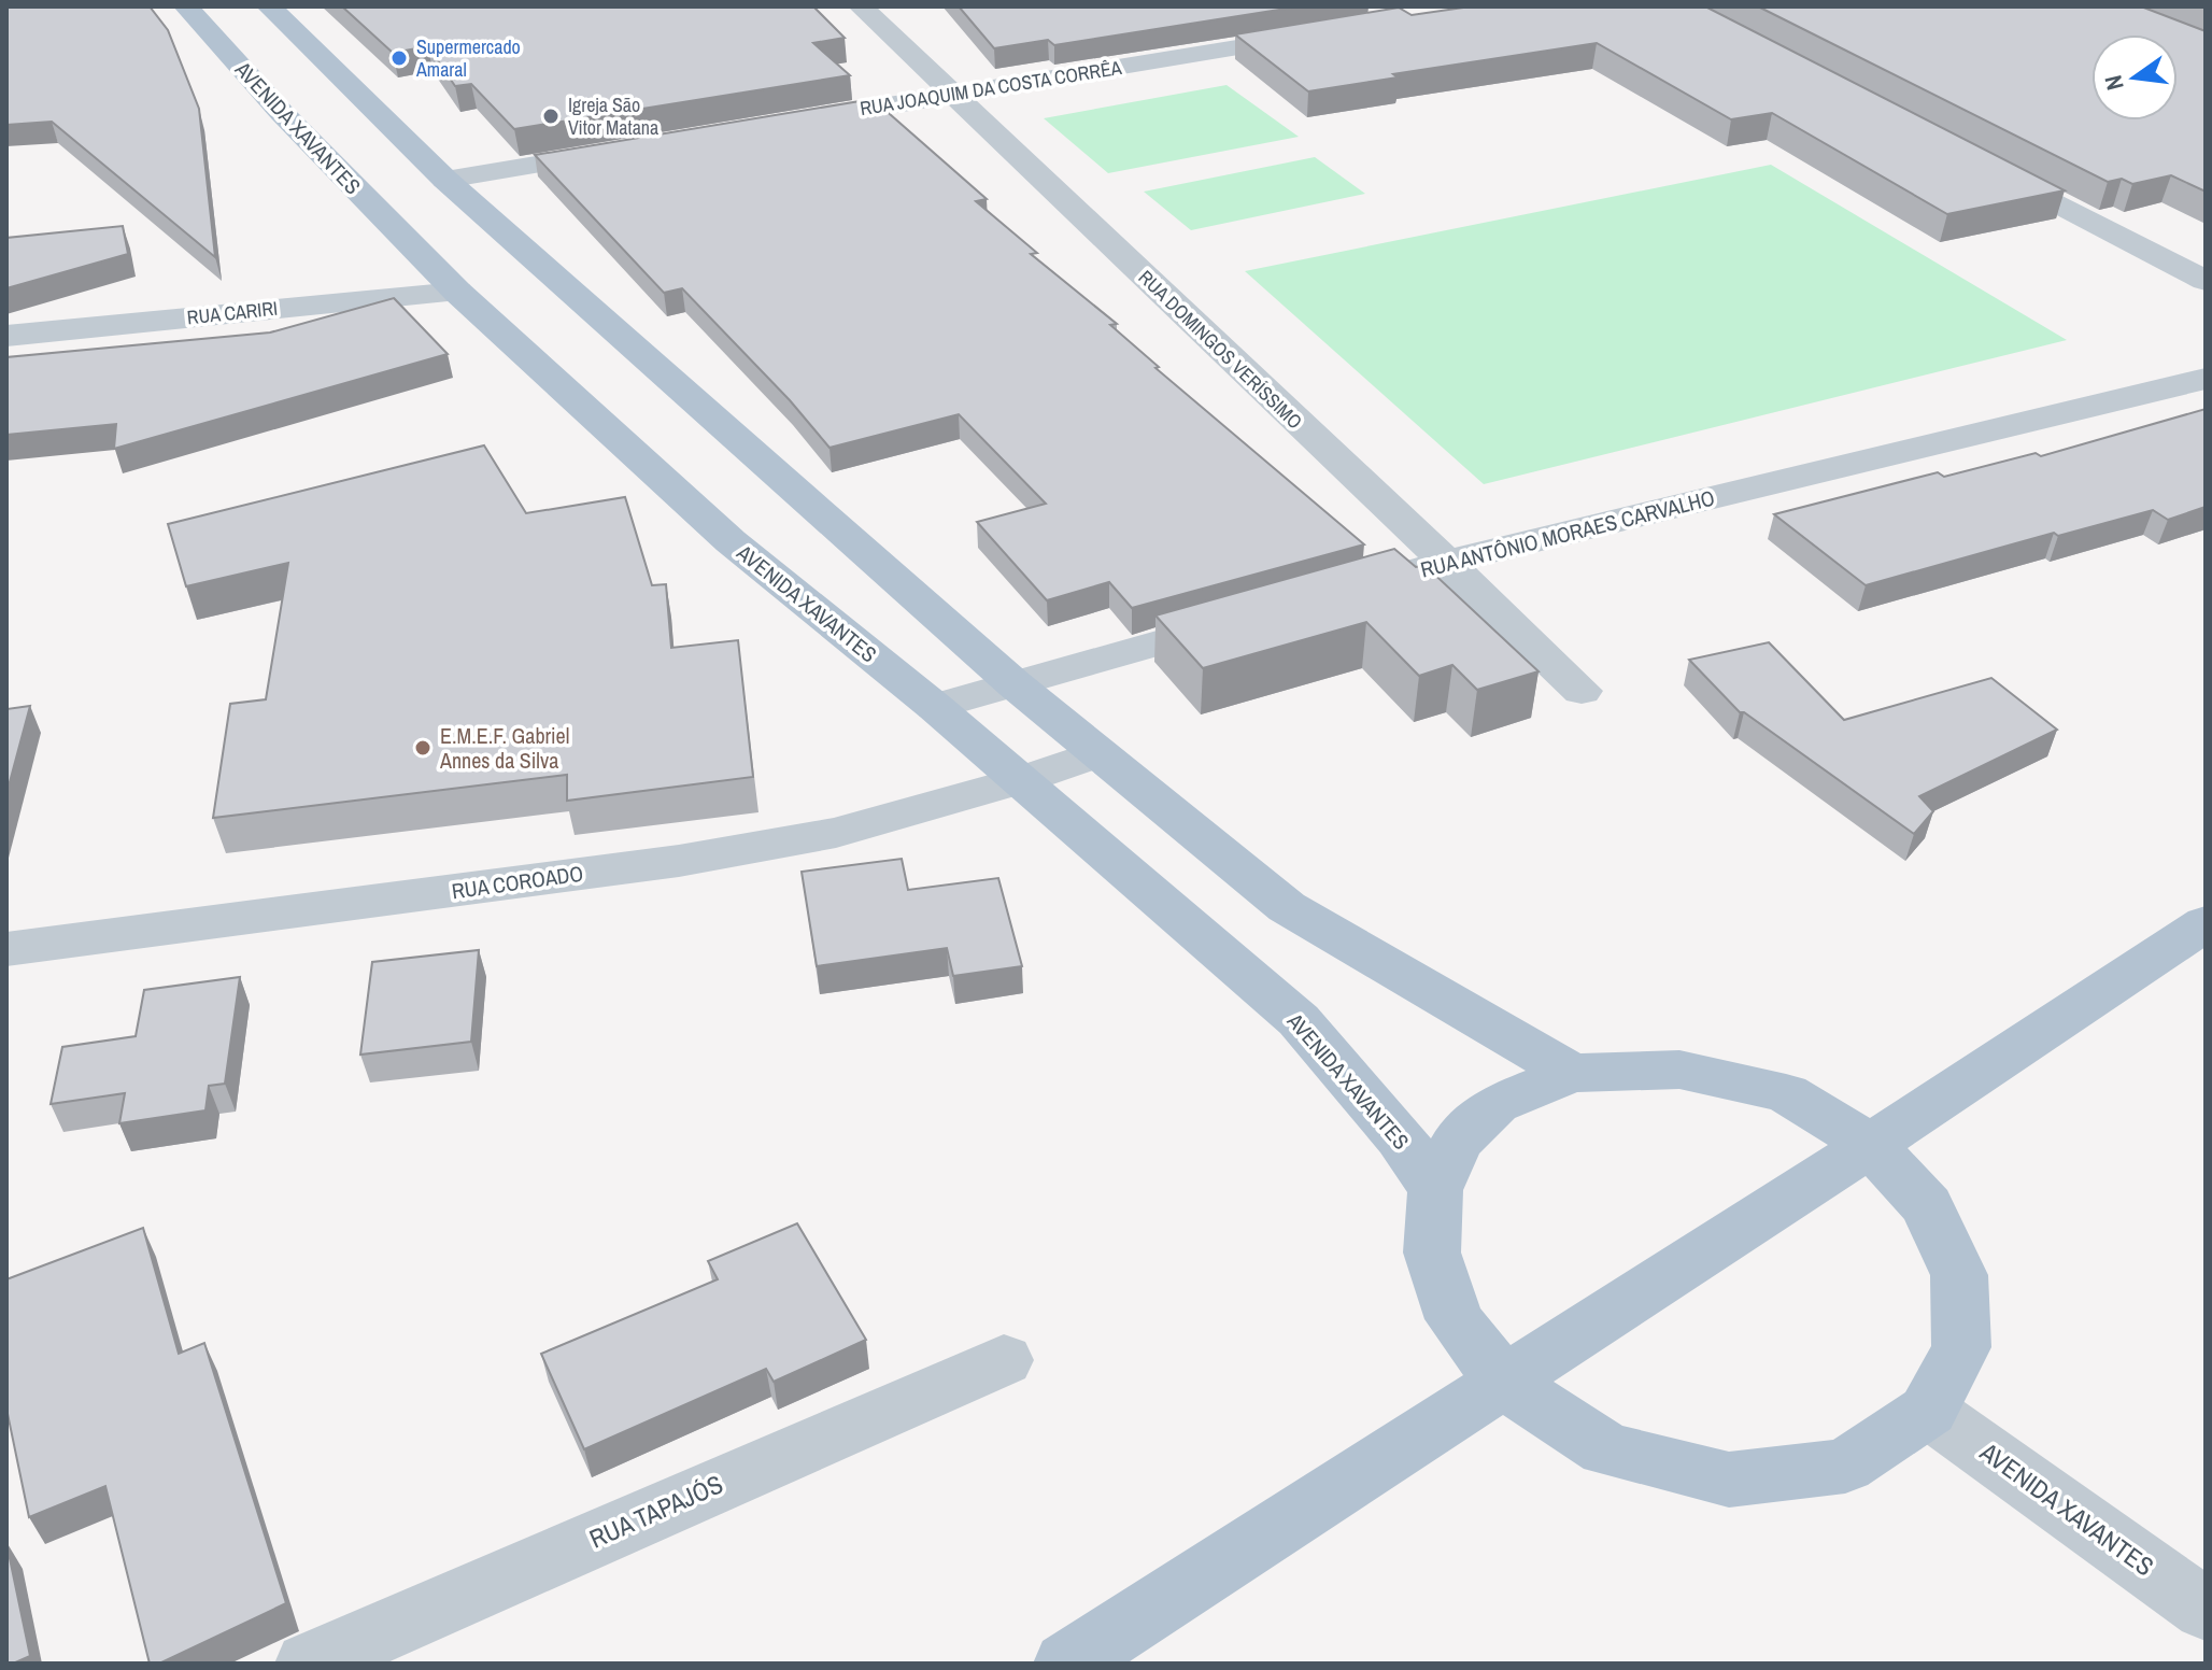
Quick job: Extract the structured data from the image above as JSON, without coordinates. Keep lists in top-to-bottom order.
{
  "streets": {
    "main road": ["AVENIDA XAVANTES"],
    "street": [
      "RUA JOAQUIM DA COSTA CORRÊA",
      "RUA CARIRI",
      "RUA DOMINGOS VERÍSSIMO",
      "RUA ANTÔNIO MORAES CARVALHO",
      "RUA COROADO",
      "RUA TAPAJÓS"
    ]
  },
  "crossings": [
    ["RUA JOAQUIM DA COSTA CORRÊA", "RUA DOMINGOS VERÍSSIMO"],
    ["AVENIDA XAVANTES", "RUA CARIRI"],
    ["AVENIDA XAVANTES", "RUA COROADO"],
    ["RUA DOMINGOS VERÍSSIMO", "RUA ANTÔNIO MORAES CARVALHO"]
  ],
  "places": ["Supermercado Amaral", "Igreja São Vitor Matana", "E.M.E.F. Gabriel Annes da Silva"],
  "north": "left"
}
